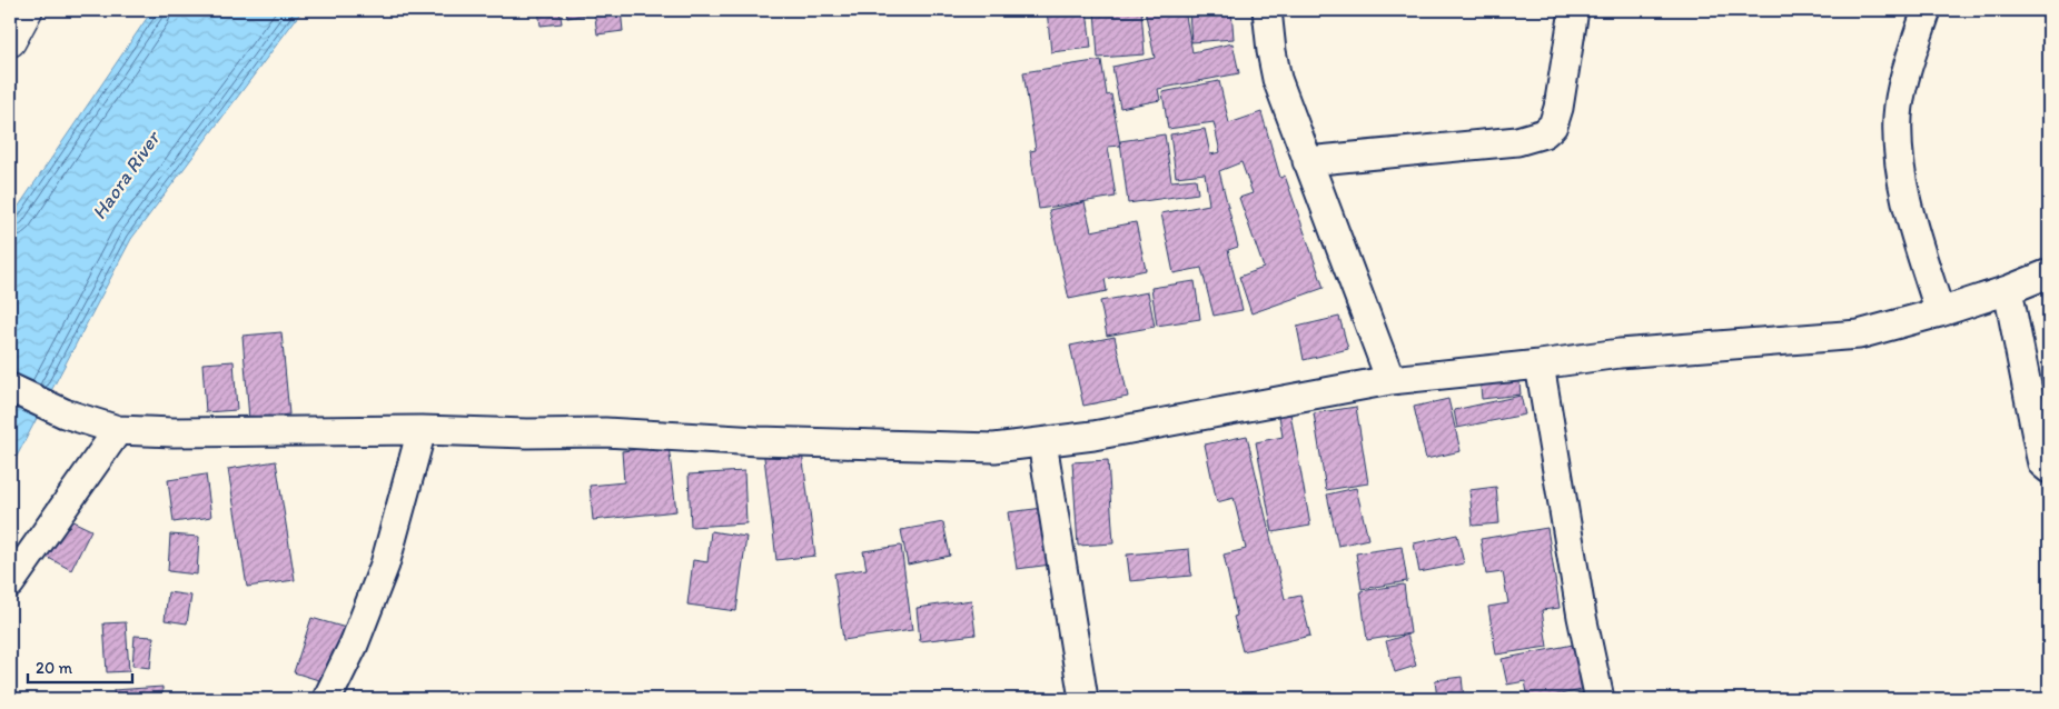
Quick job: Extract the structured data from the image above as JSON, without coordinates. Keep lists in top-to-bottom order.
{
  "water": ["Haora River"],
  "scale_bar": "20 m"
}
